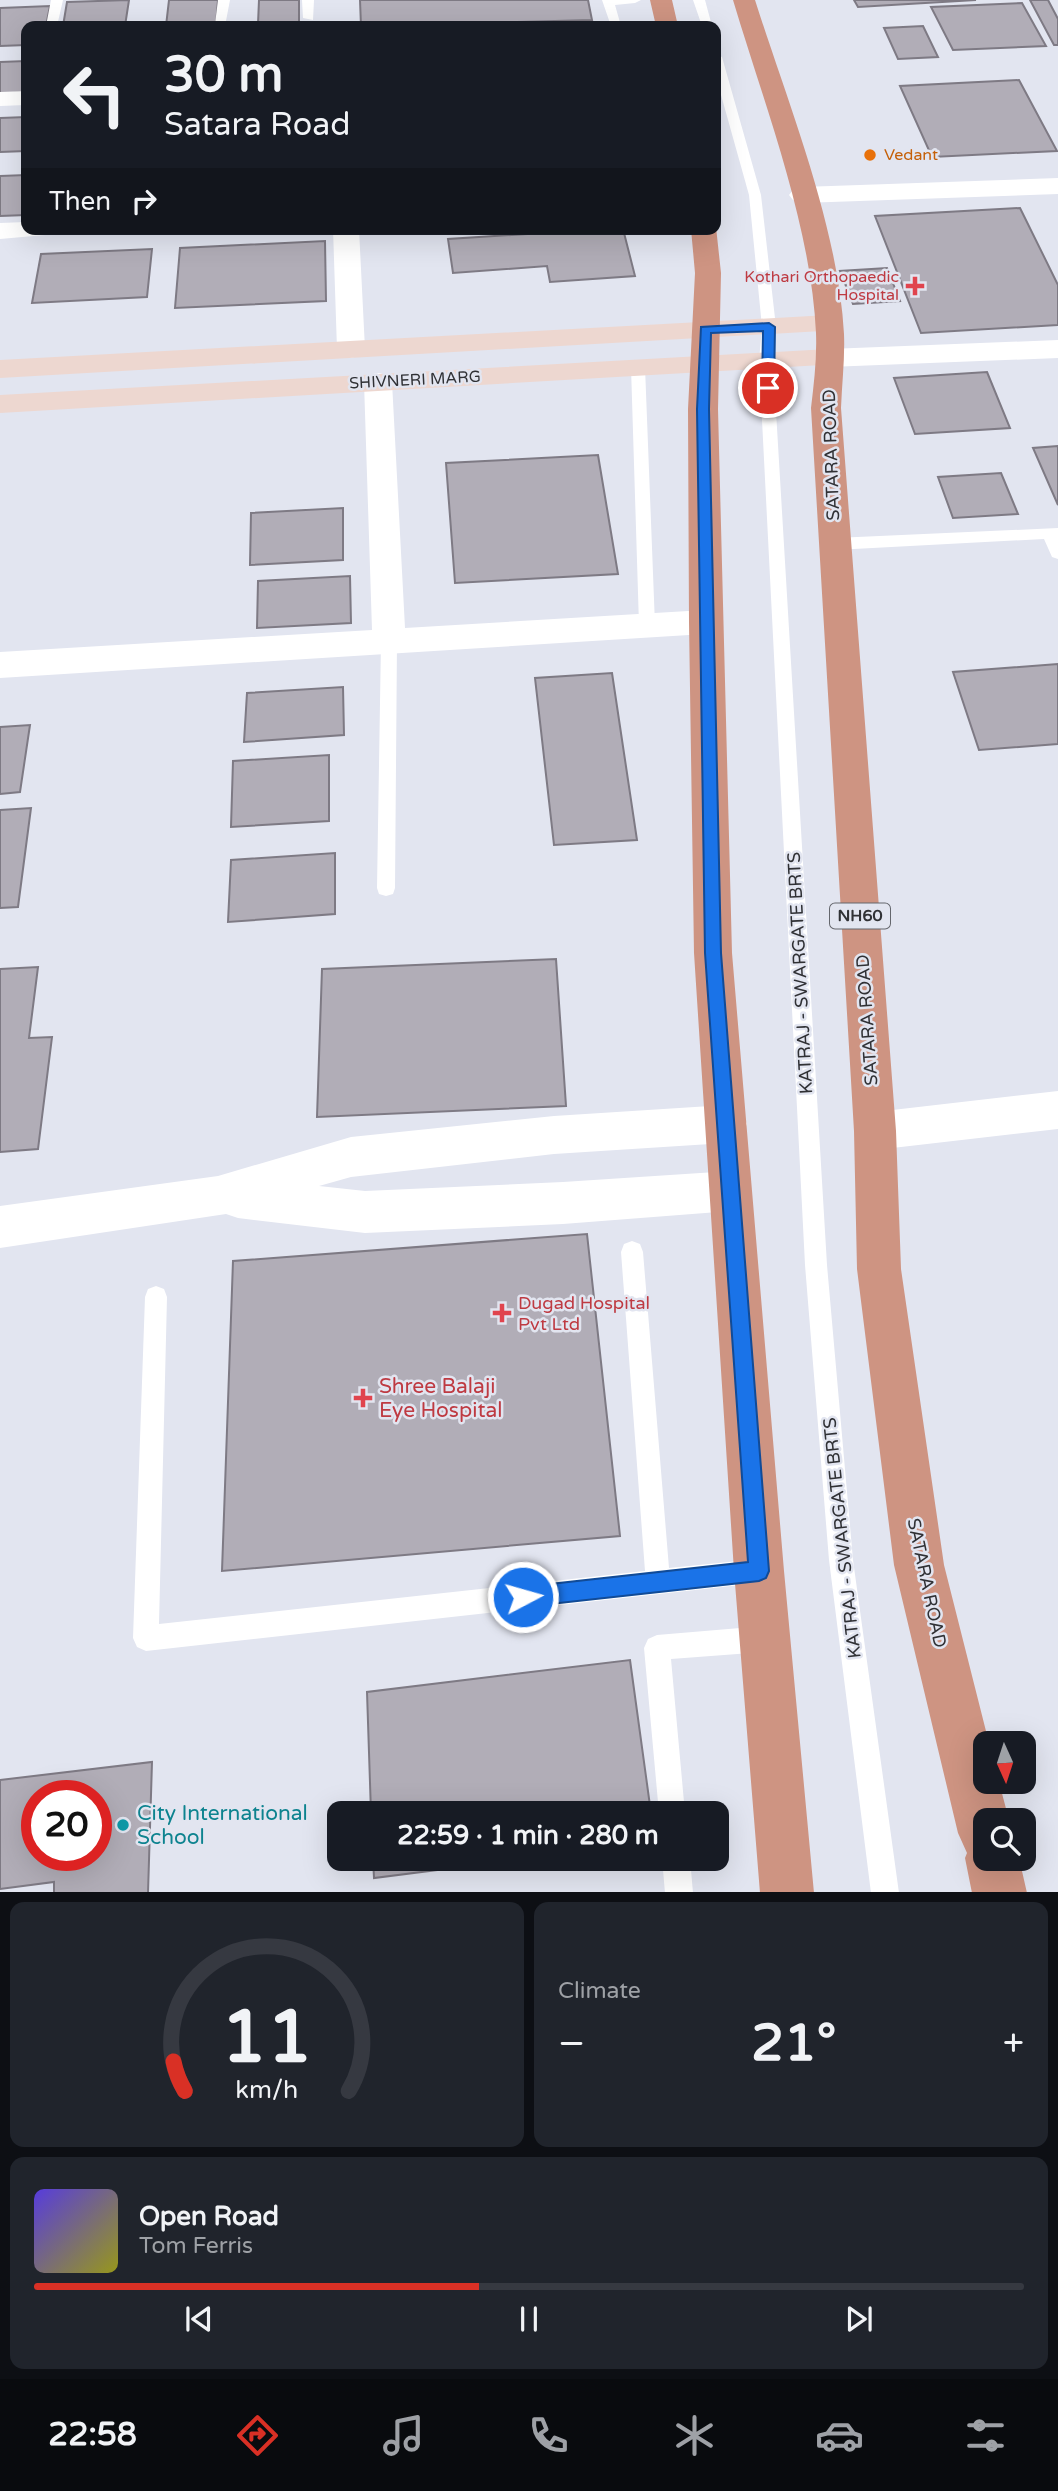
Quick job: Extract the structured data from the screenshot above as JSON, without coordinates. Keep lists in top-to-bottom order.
{
  "streets": {
    "highway": ["SATARA ROAD", "NH60"],
    "main road": ["SHIVNERI MARG"],
    "lane": ["KATRAJ - SWARGATE BRTS"]
  },
  "crossings": [
    ["SHIVNERI MARG", "SATARA ROAD"],
    ["SHIVNERI MARG", "KATRAJ - SWARGATE BRTS"]
  ],
  "places": {
    "other": ["Vedant", "City International School"],
    "health": ["Kothari Orthopaedic Hospital", "Dugad Hospital Pvt Ltd", "Shree Balaji Eye Hospital"]
  },
  "north": "bottom",
  "page": {
    "turn": ["30 m", "Satara Road"],
    "then": "Then",
    "limit": "20",
    "trip": "22:59 · 1 min · 280 m",
    "tile": "Climate",
    "heat": ["−", "21°", "+"],
    "song": ["Open Road", "Tom Ferris"],
    "tabs": "22:58",
    "gauge": ["11", "km/h"]
  }
}
